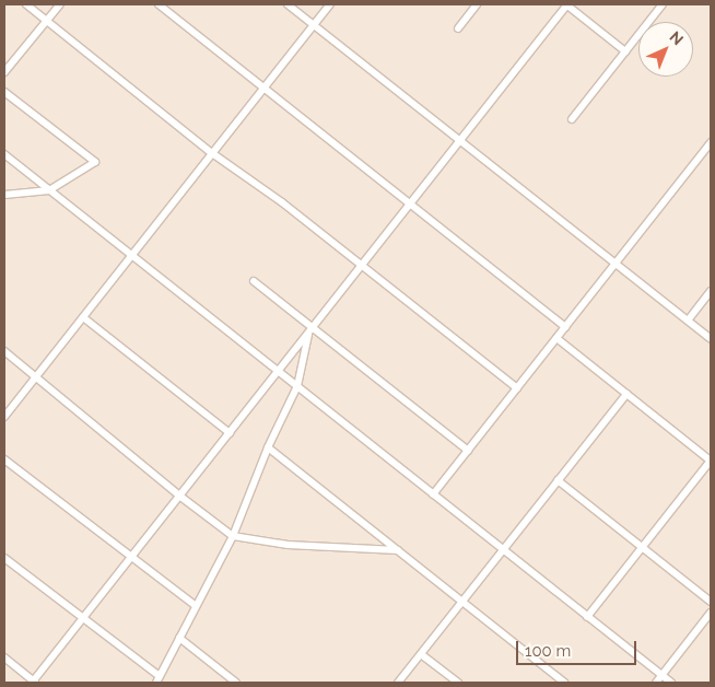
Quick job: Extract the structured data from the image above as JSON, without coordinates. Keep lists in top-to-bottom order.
{
  "scale_bar": "100 m",
  "north": "top right"
}
